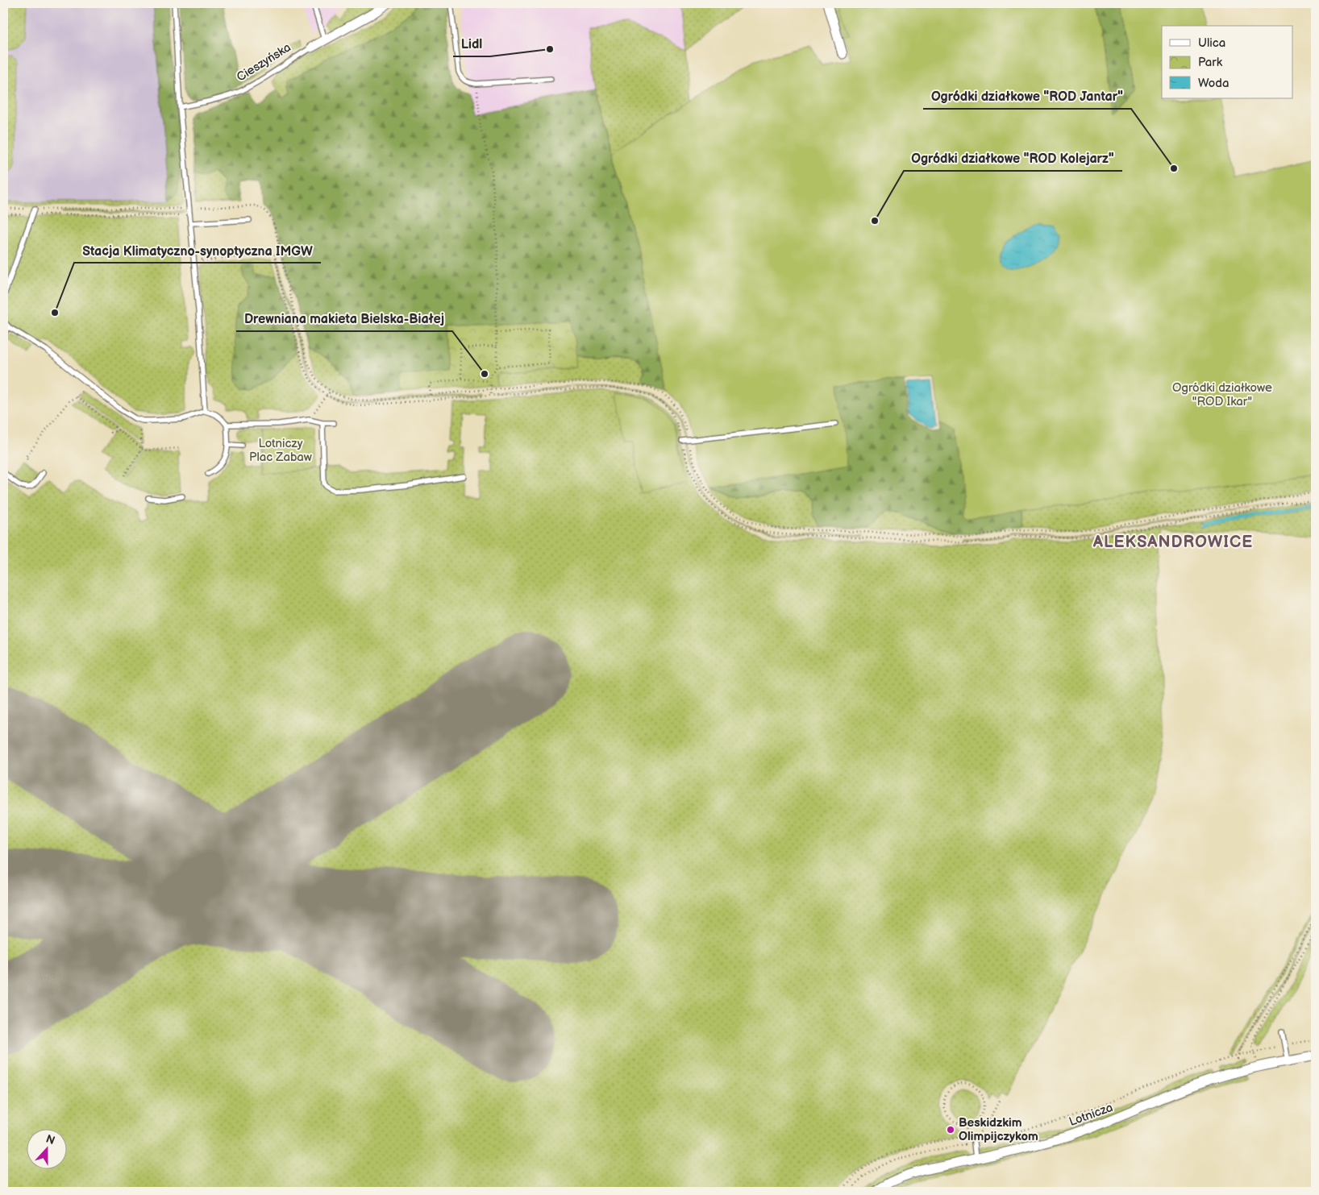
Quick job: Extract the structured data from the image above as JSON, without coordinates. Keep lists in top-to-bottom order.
{
  "streets": {
    "street": ["Cieszyńska", "Lotnicza"]
  },
  "districts": ["ALEKSANDROWICE"],
  "parks": ["Ogródki działkowe \"ROD Ikar\"", "Lotniczy Plac Zabaw"],
  "places": [
    "Lidl",
    "Ogródki działkowe \"ROD Jantar\"",
    "Ogródki działkowe \"ROD Kolejarz\"",
    "Stacja Klimatyczno-synoptyczna IMGW",
    "Drewniana makieta Bielska-Białej",
    "Beskidzkim Olimpijczykom"
  ],
  "legend": ["Ulica", "Park", "Woda"],
  "north": "top"
}
